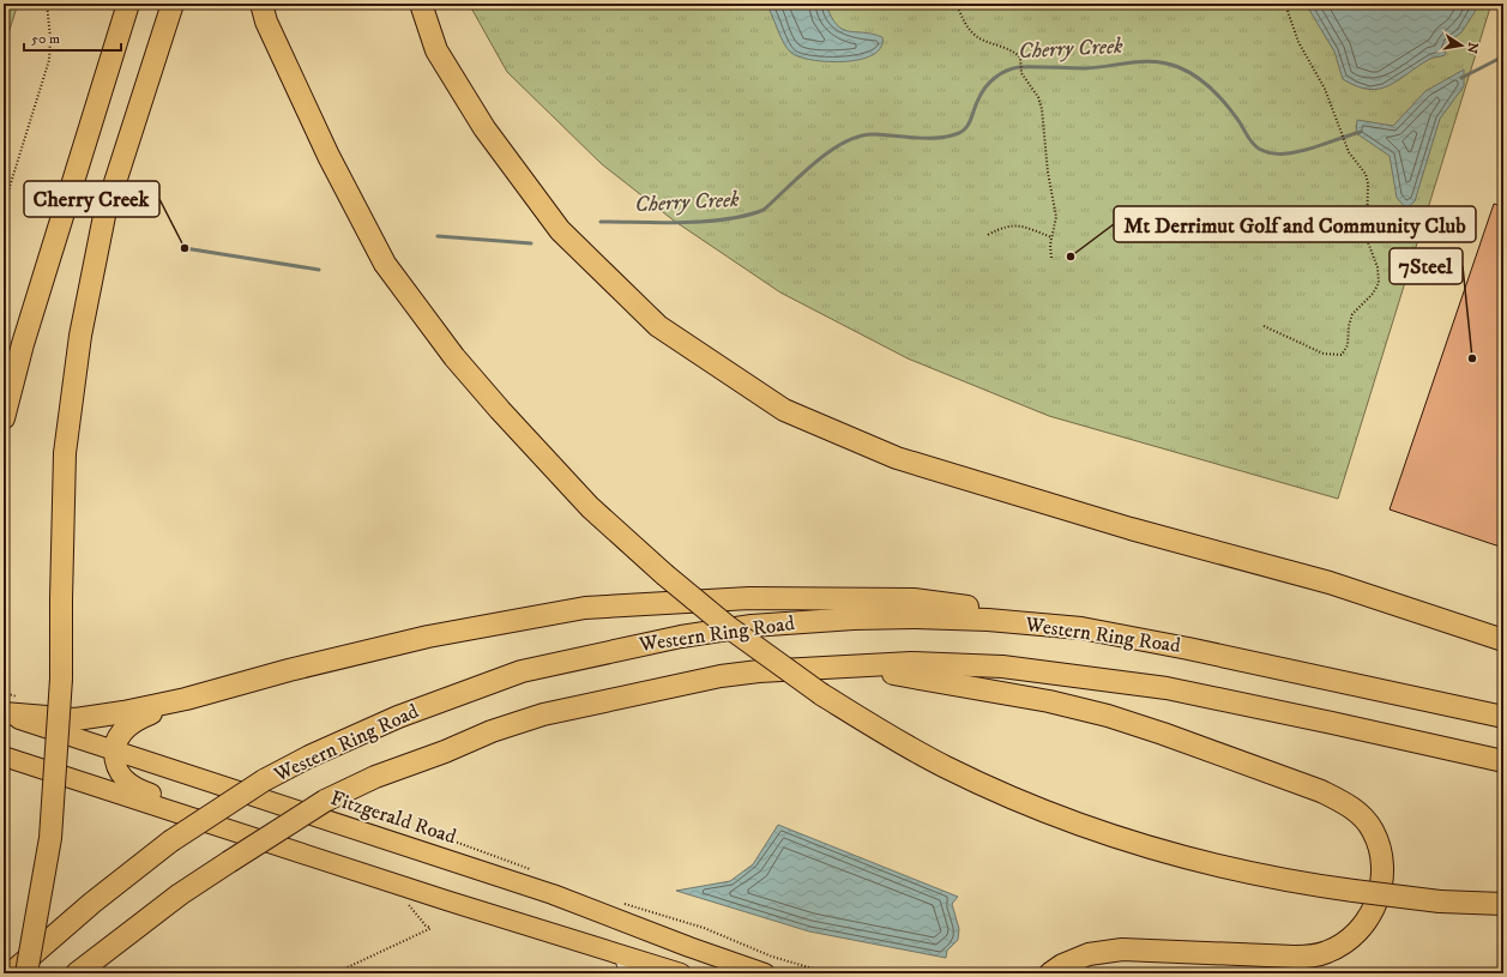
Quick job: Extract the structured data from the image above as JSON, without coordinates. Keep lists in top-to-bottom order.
{
  "streets": {
    "highway": ["Western Ring Road"],
    "main road": ["Fitzgerald Road"]
  },
  "water": ["Cherry Creek"],
  "places": ["Cherry Creek", "Mt Derrimut Golf and Community Club", "7Steel"],
  "scale_bar": "50 m",
  "north": "right"
}
